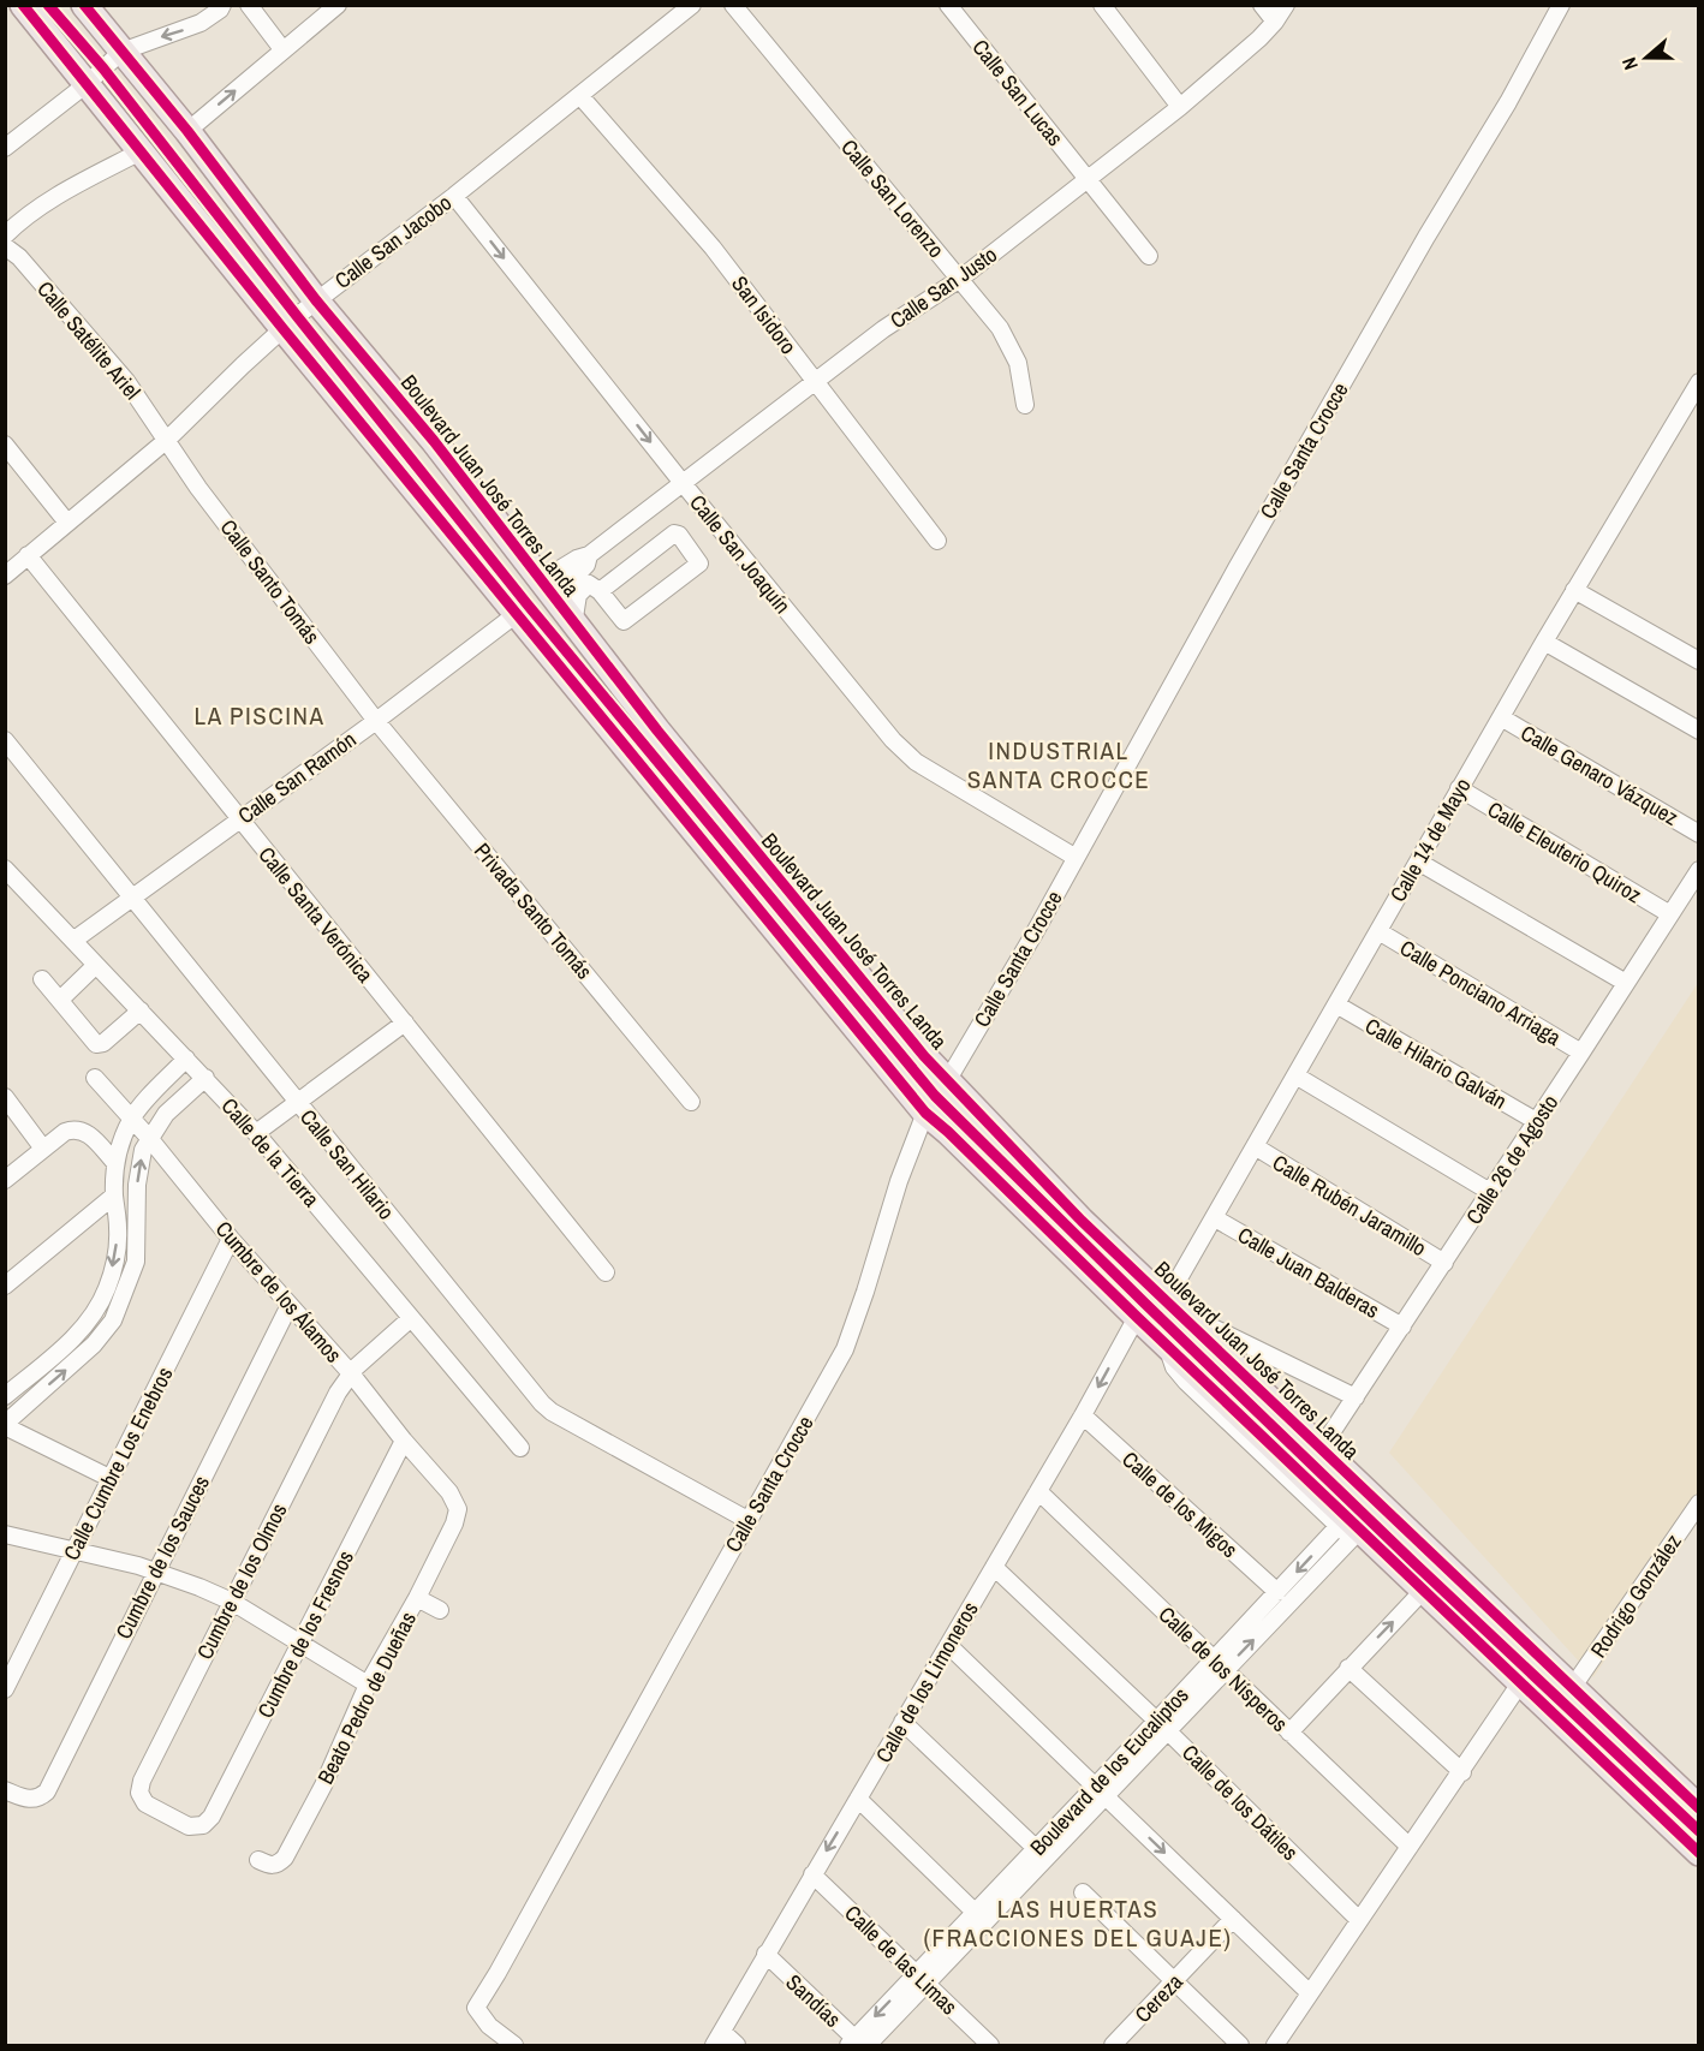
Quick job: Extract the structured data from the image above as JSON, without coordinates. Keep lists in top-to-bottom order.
{
  "streets": {
    "main road": ["Boulevard Juan José Torres Landa"],
    "street": [
      "Calle San Lucas",
      "Calle San Lorenzo",
      "Calle San Jacobo",
      "Calle San Justo",
      "San Isidoro",
      "Calle Satélite Ariel",
      "Calle Santa Crocce",
      "Calle San Joaquín",
      "Calle Santo Tomás",
      "Calle Genaro Vázquez",
      "Calle San Ramón",
      "Calle 14 de Mayo",
      "Calle Eleuterio Quiroz",
      "Privada Santo Tomás",
      "Calle Santa Verónica",
      "Calle Ponciano Arriaga",
      "Calle Hilario Galván",
      "Calle de la Tierra",
      "Calle 26 de Agosto",
      "Calle San Hilario",
      "Calle Rubén Jaramillo",
      "Calle Juan Balderas",
      "Cumbre de los Álamos",
      "Calle Cumbre Los Enebros",
      "Calle de los Migos",
      "Cumbre de los Sauces",
      "Cumbre de los Olmos",
      "Rodrigo González",
      "Cumbre de los Fresnos",
      "Calle de los Nísperos",
      "Calle de los Limoneros",
      "Beato Pedro de Dueñas",
      "Boulevard de los Eucaliptos",
      "Calle de los Dátiles",
      "Calle de las Limas",
      "Cereza",
      "Sandías"
    ]
  },
  "crossings": [
    ["Calle San Lucas", "Calle San Justo"],
    ["Calle San Lorenzo", "Calle San Justo"],
    ["Calle San Jacobo", "San Isidoro"],
    ["Calle San Jacobo", "Calle Satélite Ariel"],
    ["Calle San Jacobo", "Boulevard Juan José Torres Landa"],
    ["Calle San Jacobo", "Calle San Joaquín"],
    ["Calle San Jacobo", "Calle Santo Tomás"],
    ["Calle San Jacobo", "Calle Santa Verónica"],
    ["Calle San Justo", "San Isidoro"],
    ["Calle San Justo", "Boulevard Juan José Torres Landa"],
    ["Calle San Justo", "Calle San Joaquín"],
    ["Calle Satélite Ariel", "Calle Santo Tomás"],
    ["Calle Santa Crocce", "Boulevard Juan José Torres Landa"],
    ["Calle Santa Crocce", "Calle San Joaquín"],
    ["Calle Santa Crocce", "Calle San Hilario"],
    ["Boulevard Juan José Torres Landa", "Calle 14 de Mayo"],
    ["Boulevard Juan José Torres Landa", "Calle 26 de Agosto"],
    ["Boulevard Juan José Torres Landa", "Rodrigo González"],
    ["Boulevard Juan José Torres Landa", "Boulevard de los Eucaliptos"],
    ["Calle Santo Tomás", "Calle San Ramón"],
    ["Calle Santo Tomás", "Privada Santo Tomás"],
    ["Calle Genaro Vázquez", "Calle 14 de Mayo"],
    ["Calle San Ramón", "Privada Santo Tomás"],
    ["Calle San Ramón", "Calle Santa Verónica"],
    ["Calle San Ramón", "Calle de la Tierra"],
    ["Calle San Ramón", "Calle San Hilario"],
    ["Calle 14 de Mayo", "Calle Eleuterio Quiroz"],
    ["Calle 14 de Mayo", "Calle Ponciano Arriaga"],
    ["Calle 14 de Mayo", "Calle Hilario Galván"],
    ["Calle 14 de Mayo", "Calle Rubén Jaramillo"],
    ["Calle 14 de Mayo", "Calle Juan Balderas"],
    ["Calle Eleuterio Quiroz", "Calle 26 de Agosto"],
    ["Calle Ponciano Arriaga", "Calle 26 de Agosto"],
    ["Calle Hilario Galván", "Calle 26 de Agosto"],
    ["Calle de la Tierra", "Cumbre de los Olmos"],
    ["Calle 26 de Agosto", "Calle Rubén Jaramillo"],
    ["Calle 26 de Agosto", "Calle Juan Balderas"],
    ["Cumbre de los Álamos", "Calle Cumbre Los Enebros"],
    ["Cumbre de los Álamos", "Cumbre de los Sauces"],
    ["Cumbre de los Álamos", "Cumbre de los Olmos"],
    ["Cumbre de los Álamos", "Cumbre de los Fresnos"],
    ["Cumbre de los Álamos", "Beato Pedro de Dueñas"],
    ["Calle de los Migos", "Calle de los Limoneros"],
    ["Calle de los Migos", "Boulevard de los Eucaliptos"],
    ["Cumbre de los Olmos", "Cumbre de los Fresnos"],
    ["Calle de los Nísperos", "Calle de los Limoneros"],
    ["Calle de los Nísperos", "Boulevard de los Eucaliptos"],
    ["Calle de los Limoneros", "Calle de los Dátiles"],
    ["Calle de los Limoneros", "Calle de las Limas"],
    ["Calle de los Limoneros", "Sandías"],
    ["Boulevard de los Eucaliptos", "Calle de los Dátiles"],
    ["Boulevard de los Eucaliptos", "Calle de las Limas"],
    ["Boulevard de los Eucaliptos", "Sandías"]
  ],
  "one_way": ["Calle San Joaquín"],
  "districts": ["LA PISCINA", "INDUSTRIAL SANTA CROCCE", "LAS HUERTAS (FRACCIONES DEL GUAJE)"],
  "north": "left"
}
